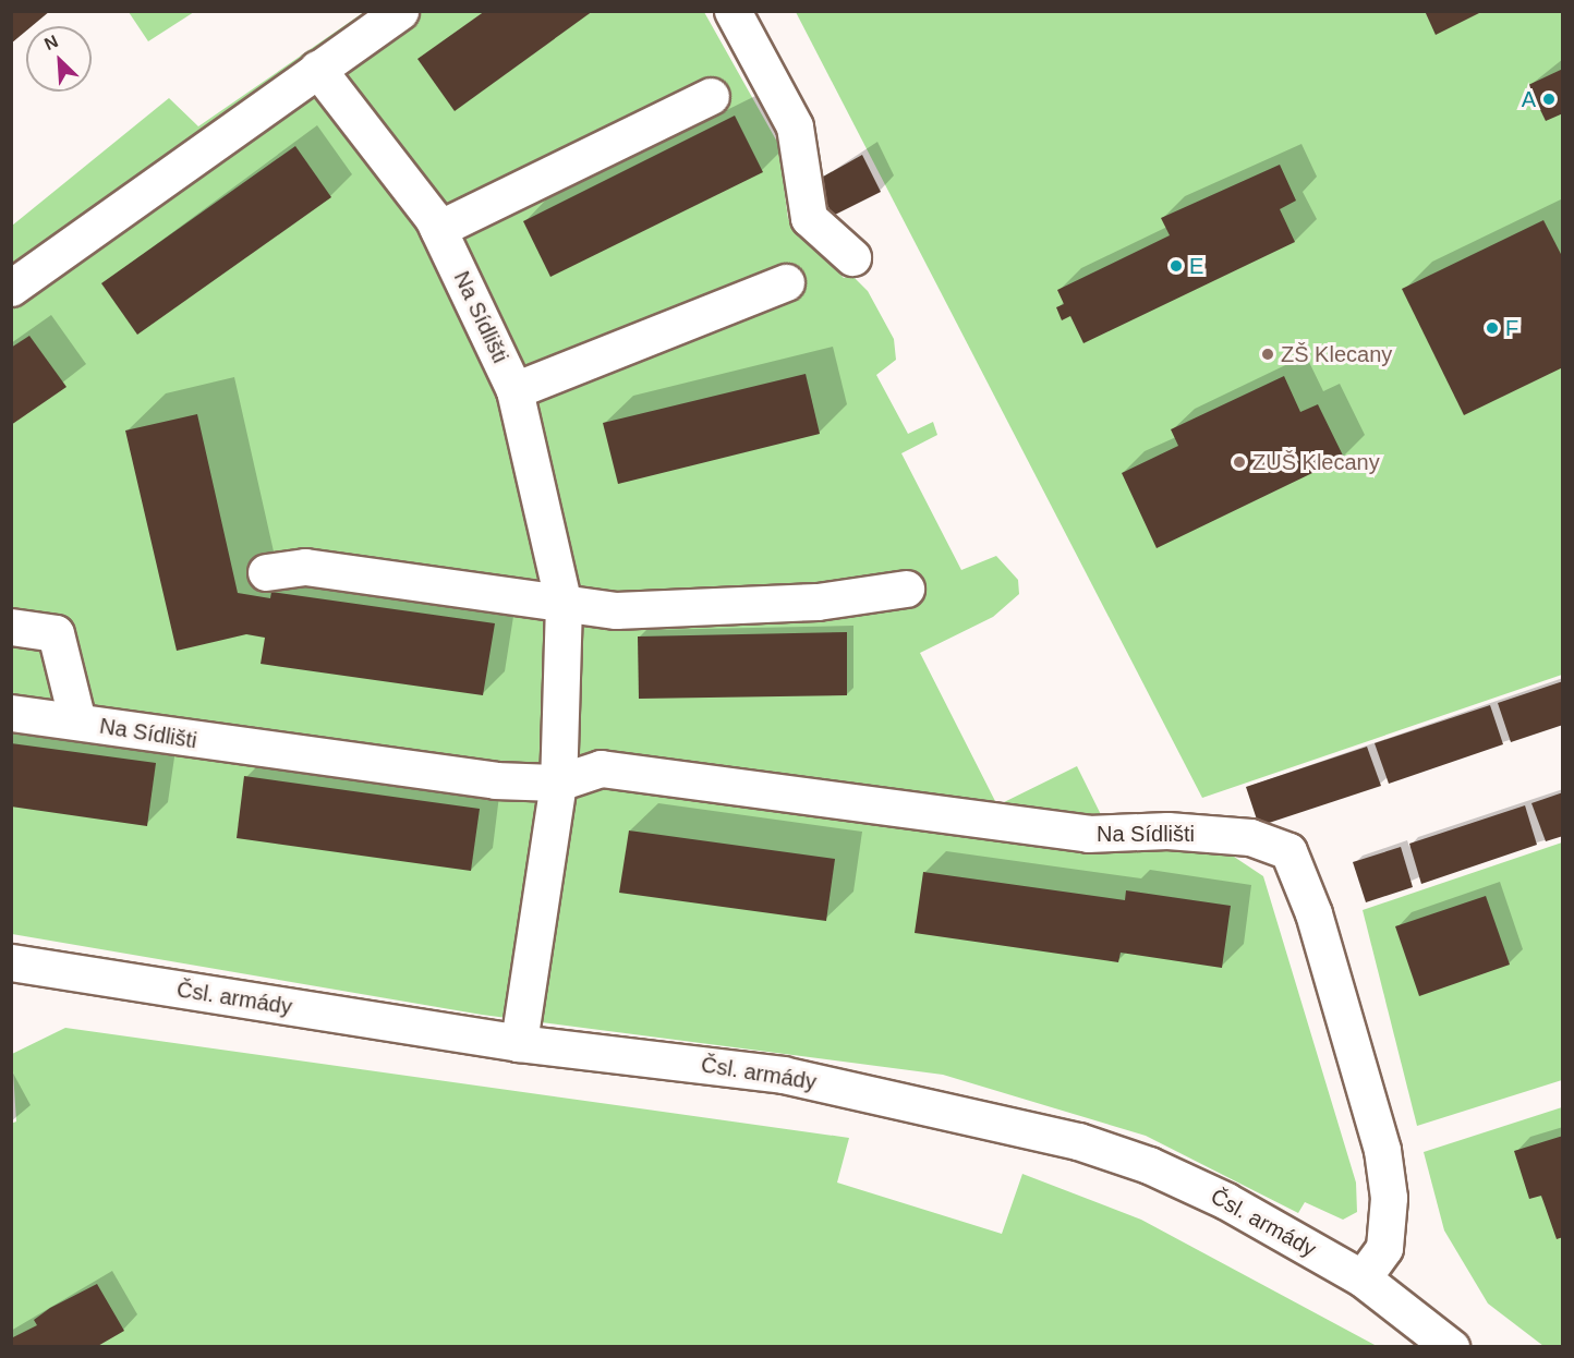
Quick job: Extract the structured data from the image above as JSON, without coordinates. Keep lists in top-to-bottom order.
{
  "streets": {
    "street": ["Na Sídlišti", "Čsl. armády"]
  },
  "crossings": [
    ["Na Sídlišti", "Čsl. armády"]
  ],
  "places": [
    "A",
    "E",
    "F",
    "ZŠ Klecany",
    "ZUŠ Klecany"
  ],
  "north": "top left"
}
